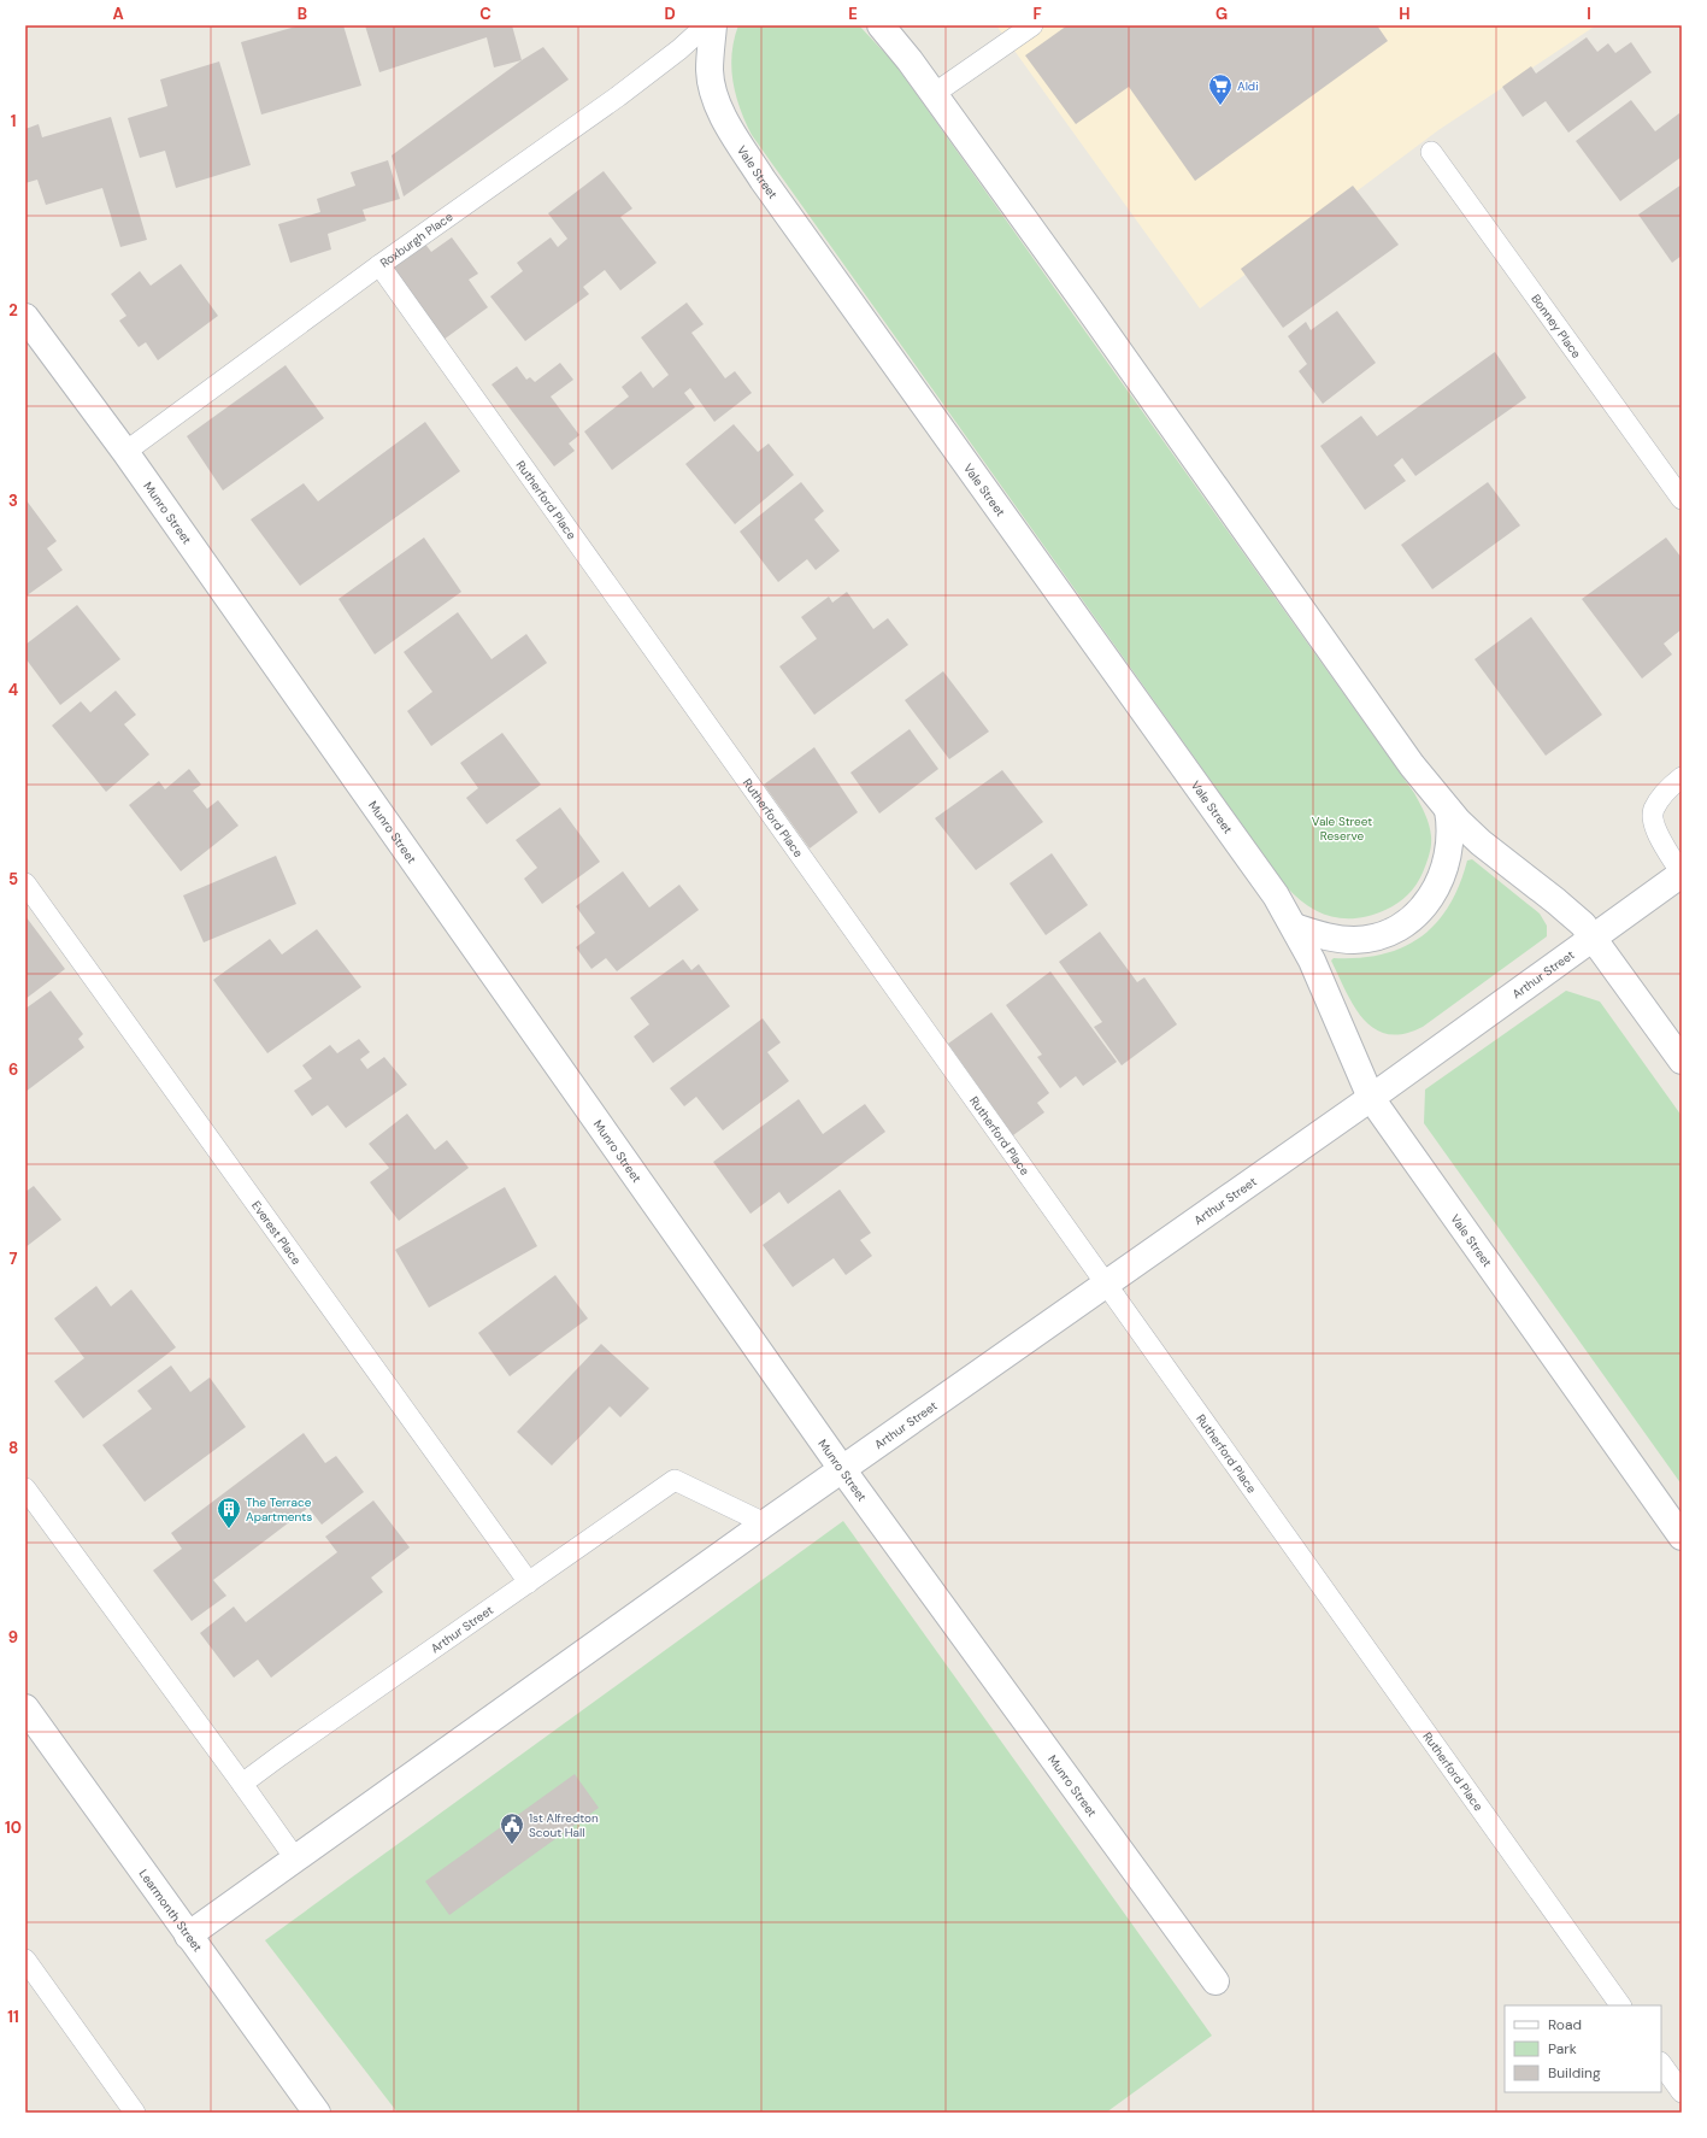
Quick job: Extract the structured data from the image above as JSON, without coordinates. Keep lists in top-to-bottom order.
{
  "streets": {
    "street": [
      "Vale Street",
      "Munro Street",
      "Arthur Street",
      "Learmonth Street"
    ],
    "lane": [
      "Roxburgh Place",
      "Bonney Place",
      "Rutherford Place",
      "Everest Place"
    ]
  },
  "crossings": [
    ["Vale Street", "Roxburgh Place"],
    ["Vale Street", "Arthur Street"],
    ["Roxburgh Place", "Rutherford Place"],
    ["Roxburgh Place", "Munro Street"],
    ["Rutherford Place", "Arthur Street"],
    ["Munro Street", "Arthur Street"],
    ["Arthur Street", "Everest Place"],
    ["Arthur Street", "Learmonth Street"]
  ],
  "parks": ["Vale Street Reserve"],
  "places": {
    "supermarket": ["Aldi"],
    "building": ["The Terrace Apartments"],
    "public building": ["1st Alfredton Scout Hall"]
  },
  "legend": ["Road", "Park", "Building"],
  "grid": {
    "columns": [
      "A",
      "B",
      "C",
      "D",
      "E",
      "F",
      "G",
      "H",
      "I"
    ],
    "rows": [
      "1",
      "2",
      "3",
      "4",
      "5",
      "6",
      "7",
      "8",
      "9",
      "10",
      "11"
    ]
  }
}
